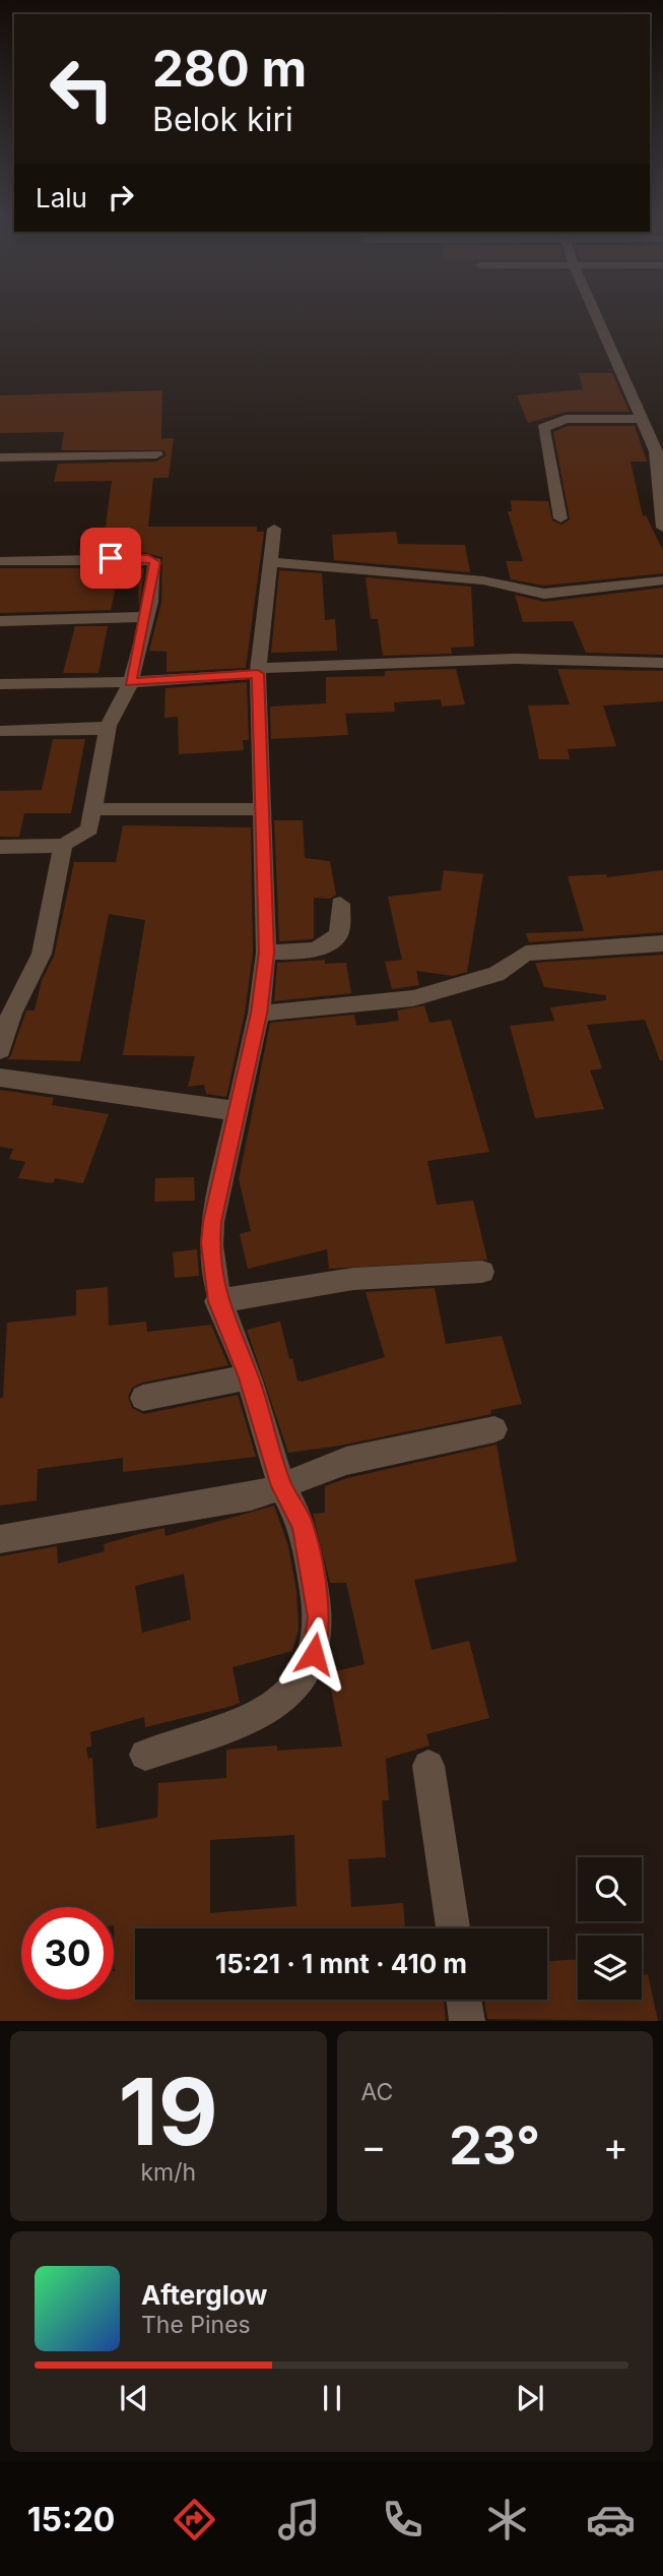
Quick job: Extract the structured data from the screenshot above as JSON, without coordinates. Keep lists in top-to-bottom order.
{
  "page": {
    "turn": ["280 m", "Belok kiri"],
    "then": "Lalu",
    "limit": "30",
    "trip": "15:21 · 1 mnt · 410 m",
    "tile": [
      ["19", "km/h"],
      "AC"
    ],
    "heat": ["−", "23°", "+"],
    "song": ["Afterglow", "The Pines"],
    "tabs": "15:20"
  }
}
